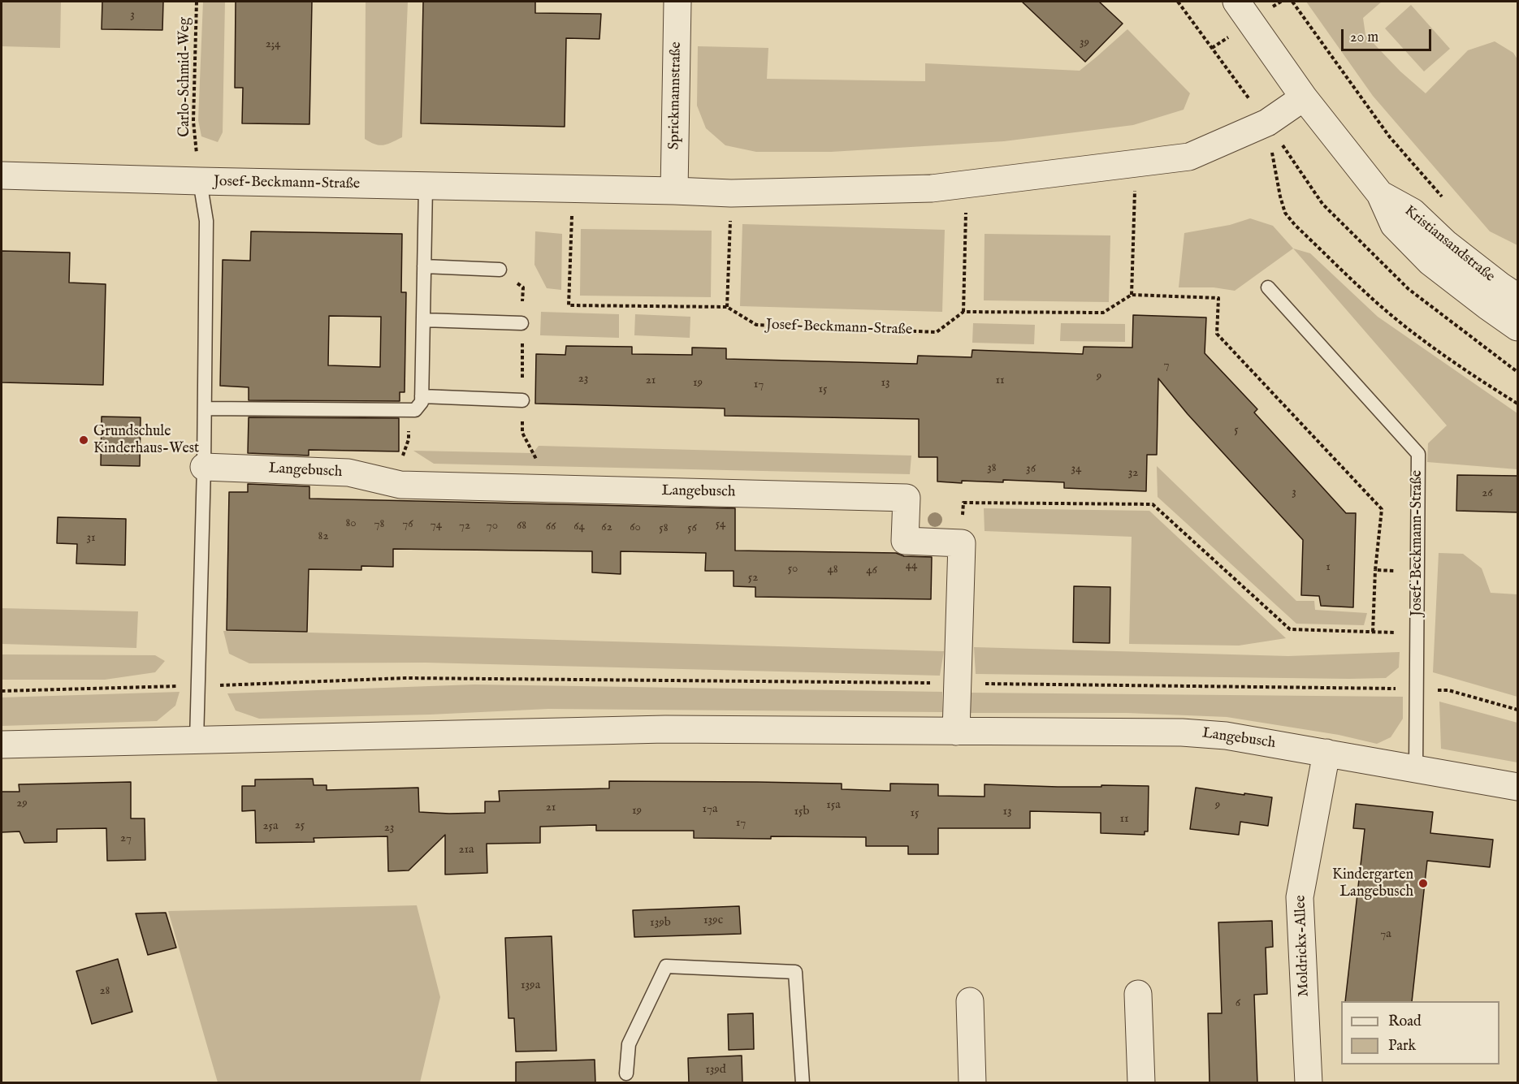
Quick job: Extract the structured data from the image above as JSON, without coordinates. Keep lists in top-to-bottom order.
{
  "streets": {
    "street": [
      "Sprickmannstraße",
      "Josef-Beckmann-Straße",
      "Kristiansandstraße",
      "Langebusch",
      "Moldrickx-Allee"
    ],
    "path": ["Carlo-Schmid-Weg"]
  },
  "crossings": [
    ["Carlo-Schmid-Weg", "Josef-Beckmann-Straße"],
    ["Sprickmannstraße", "Josef-Beckmann-Straße"],
    ["Josef-Beckmann-Straße", "Kristiansandstraße"],
    ["Josef-Beckmann-Straße", "Langebusch"],
    ["Langebusch", "Moldrickx-Allee"]
  ],
  "places": ["Grundschule Kinderhaus-West", "Kindergarten Langebusch"],
  "house_numbers": [
    "3",
    "39",
    "2;4",
    "7",
    "9",
    "23",
    "21",
    "11",
    "19",
    "13",
    "17",
    "15",
    "5",
    "38",
    "36",
    "34",
    "32",
    "3",
    "26",
    "80",
    "78",
    "76",
    "54",
    "74",
    "72",
    "70",
    "68",
    "66",
    "64",
    "62",
    "60",
    "58",
    "56",
    "82",
    "31",
    "44",
    "1",
    "50",
    "48",
    "46",
    "52",
    "29",
    "15a",
    "9",
    "21",
    "17a",
    "19",
    "15b",
    "13",
    "15",
    "11",
    "17",
    "25",
    "25a",
    "23",
    "27",
    "21a",
    "139c",
    "139b",
    "7a",
    "139a",
    "28",
    "6",
    "139d"
  ],
  "legend": ["Road", "Park"],
  "scale_bar": "20 m"
}
